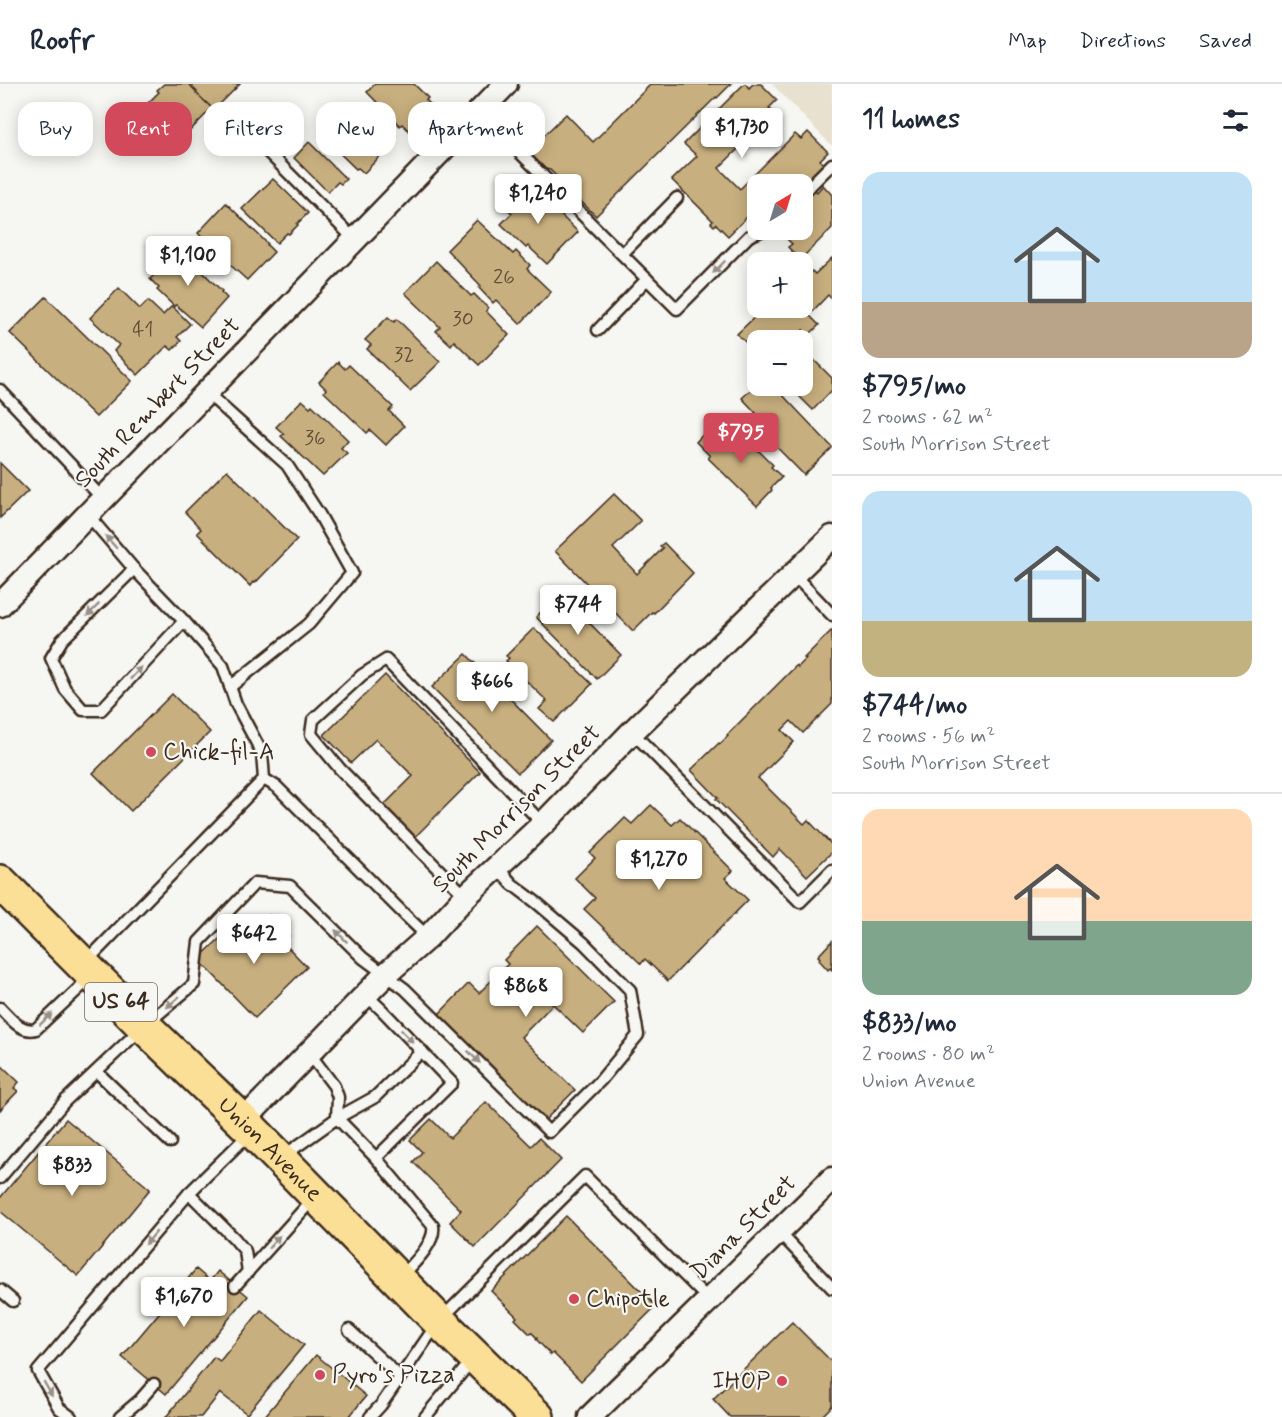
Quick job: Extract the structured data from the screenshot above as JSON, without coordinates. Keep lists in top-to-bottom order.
{
  "streets": {
    "main road": ["US 64", "Union Avenue"],
    "street": ["South Rembert Street", "South Morrison Street", "Diana Street"]
  },
  "crossings": [
    ["South Morrison Street", "Union Avenue"]
  ],
  "places": [
    "Chick-fil-A",
    "Chipotle",
    "Pyro's Pizza",
    "IHOP"
  ],
  "house_numbers": [
    "26",
    "30",
    "41",
    "32",
    "36"
  ],
  "north": "top right",
  "page": {
    "header": "Roofr",
    "nav": ["Map", "Directions", "Saved"],
    "heading": "11 homes",
    "chip": [
      "Buy",
      "Rent",
      "Filters",
      "New",
      "Apartment"
    ],
    "price": [
      "$1,730",
      "$1,240",
      "$1,100",
      "$795",
      "$744",
      "$666",
      "$1,270",
      "$642",
      "$868",
      "$833",
      "$1,670"
    ],
    "list": [
      {
        "name": "$795/mo",
        "note": "2 rooms · 62 m² · South Morrison Street"
      },
      {
        "name": "$744/mo",
        "note": "2 rooms · 56 m² · South Morrison Street"
      },
      {
        "name": "$833/mo",
        "note": "2 rooms · 80 m² · Union Avenue"
      }
    ],
    "map_buttons": ["+", "−"]
  }
}
